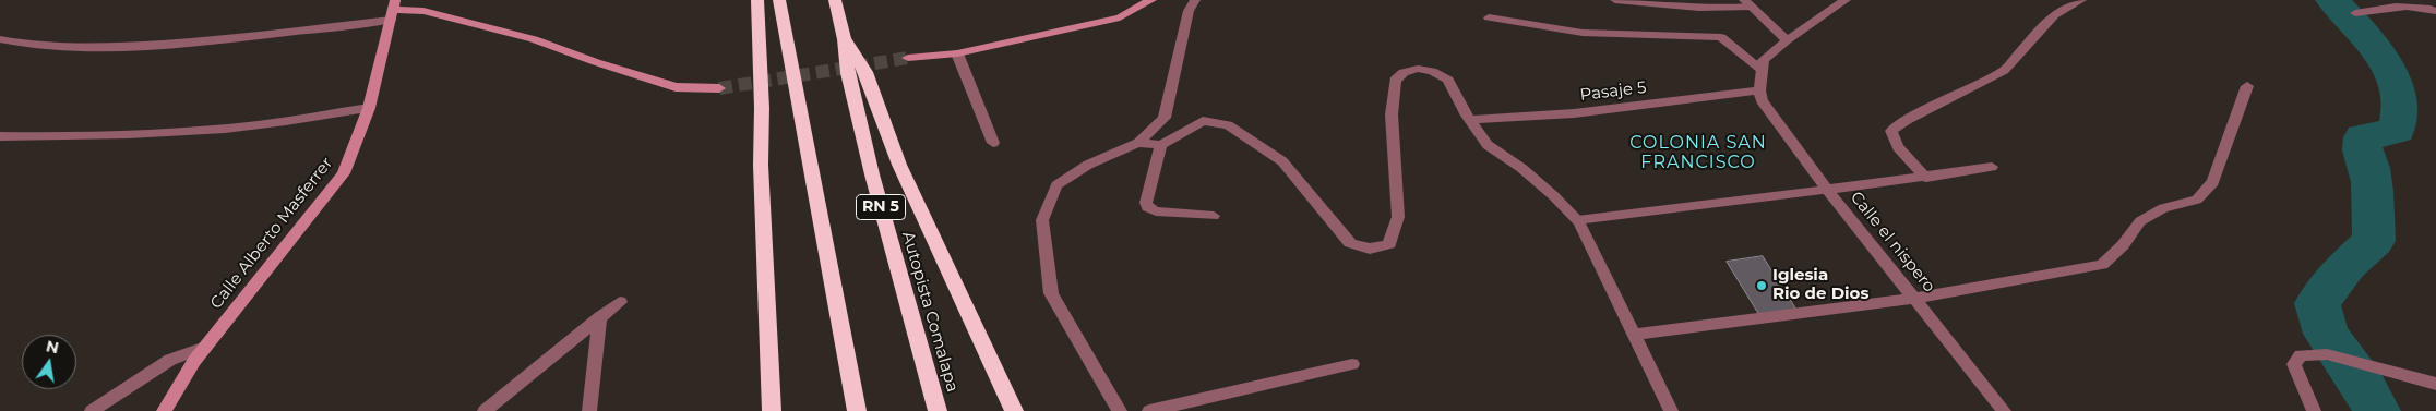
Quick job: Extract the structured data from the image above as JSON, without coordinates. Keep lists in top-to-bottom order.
{
  "streets": {
    "highway": ["RN 5", "Autopista Comalapa"],
    "street": ["Pasaje 5", "Calle Alberto Masferrer", "Calle el nispero"]
  },
  "crossings": [
    ["Pasaje 5", "Calle el nispero"]
  ],
  "districts": ["COLONIA SAN FRANCISCO"],
  "places": ["Iglesia Rio de Dios"],
  "north": "top"
}
